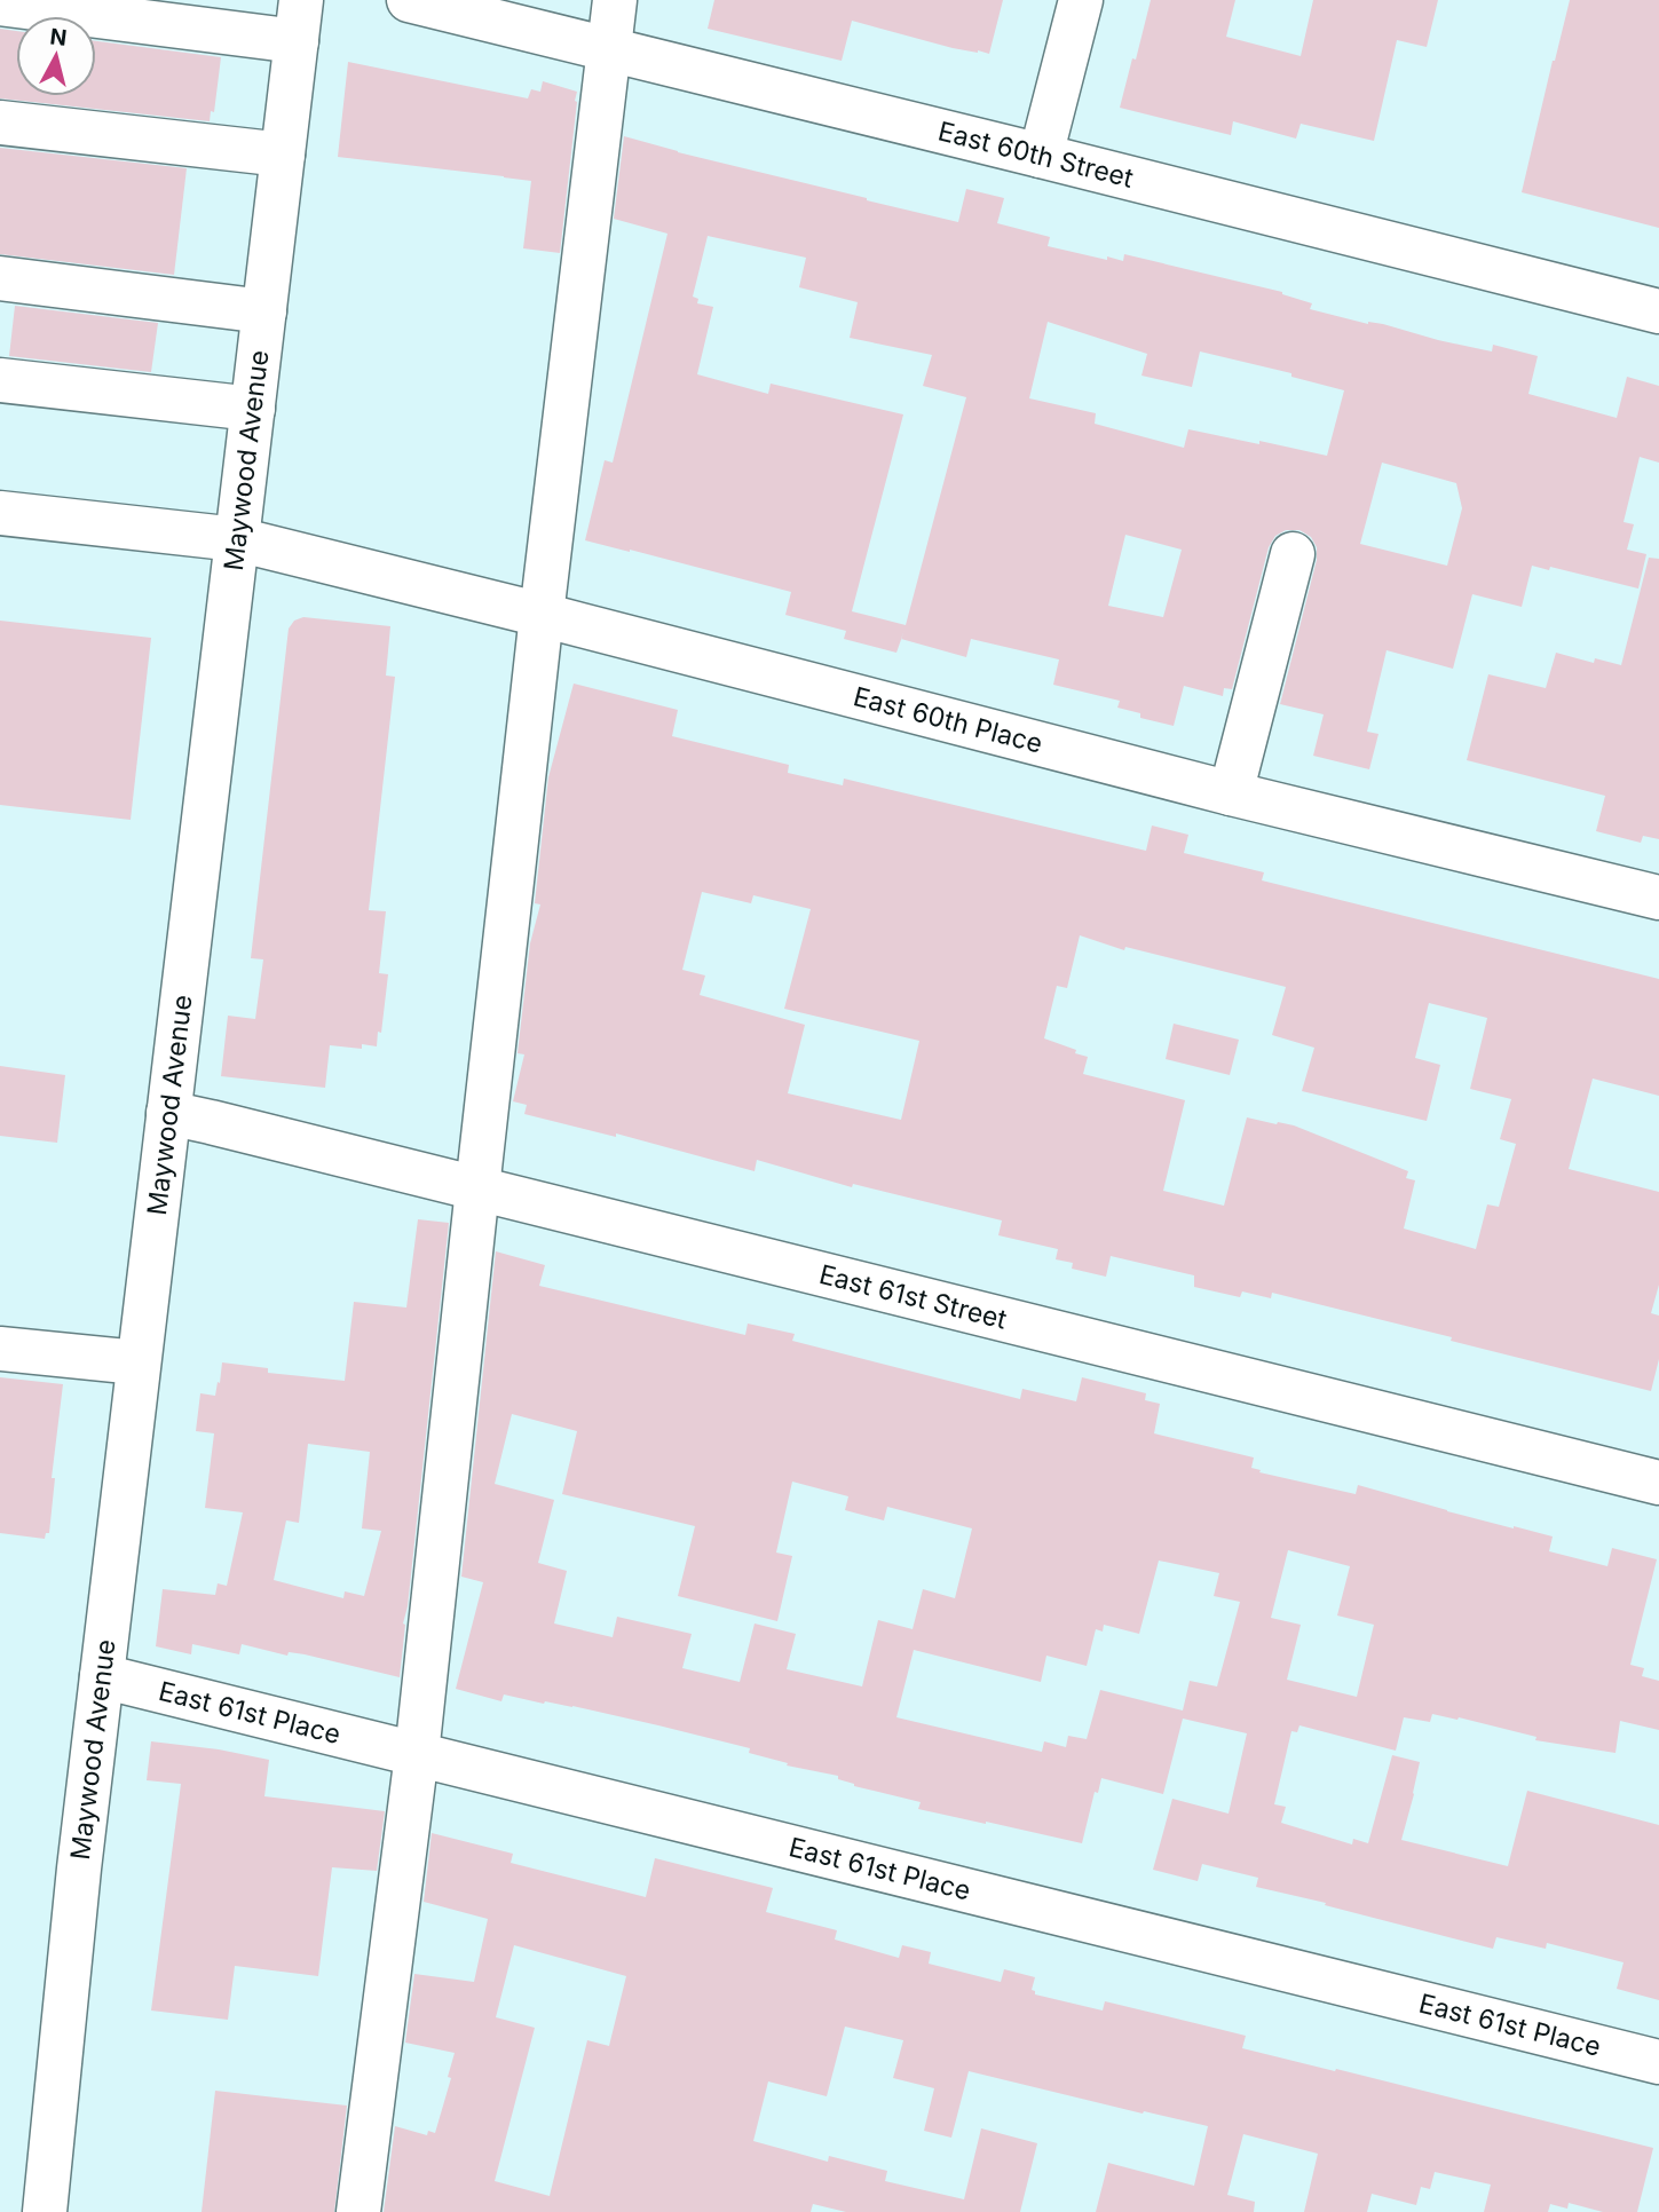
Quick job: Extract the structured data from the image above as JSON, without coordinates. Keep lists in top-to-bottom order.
{
  "streets": {
    "street": [
      "East 60th Street",
      "Maywood Avenue",
      "East 60th Place",
      "East 61st Street",
      "East 61st Place"
    ]
  },
  "crossings": [
    ["Maywood Avenue", "East 60th Place"],
    ["Maywood Avenue", "East 61st Street"],
    ["Maywood Avenue", "East 61st Place"]
  ],
  "north": "top"
}
